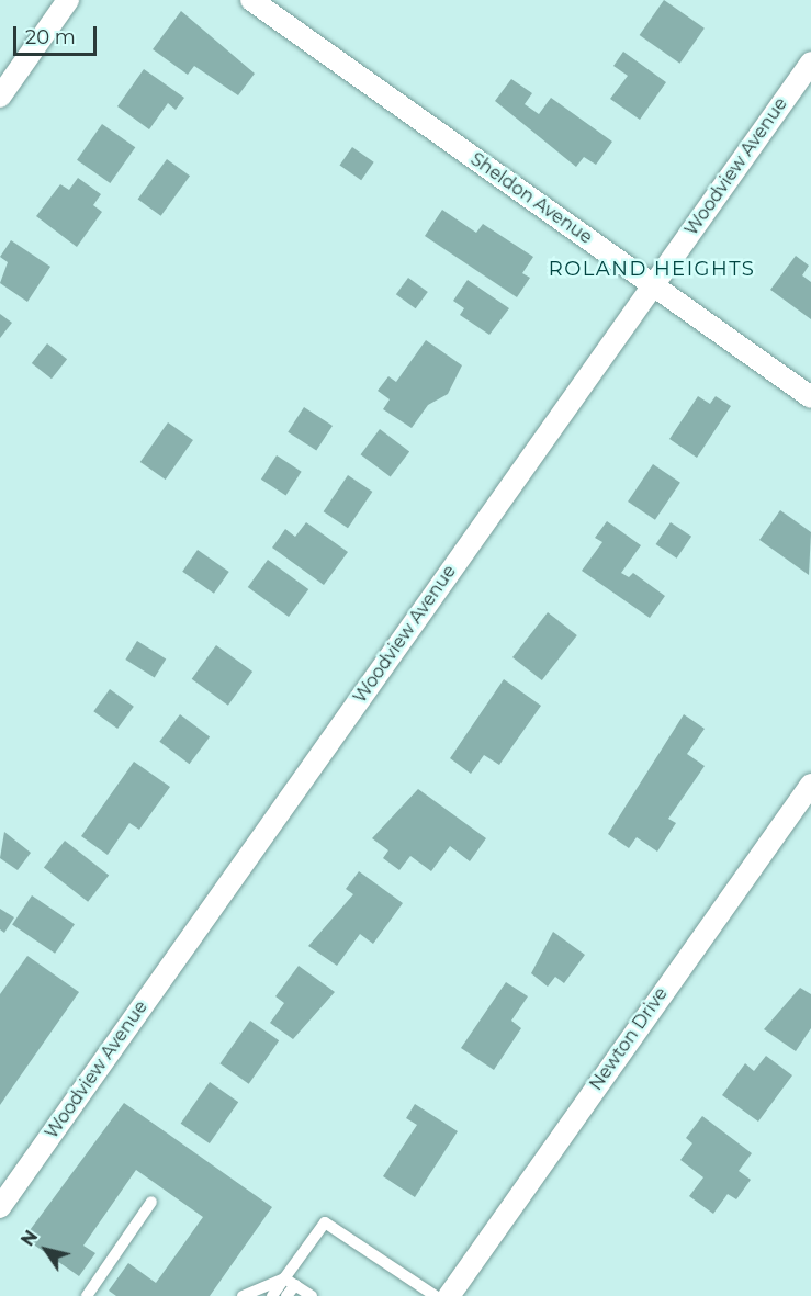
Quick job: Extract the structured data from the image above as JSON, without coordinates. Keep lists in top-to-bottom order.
{
  "streets": {
    "street": ["Woodview Avenue", "Sheldon Avenue", "Newton Drive"]
  },
  "crossings": [
    ["Woodview Avenue", "Sheldon Avenue"]
  ],
  "districts": ["ROLAND HEIGHTS"],
  "scale_bar": "20 m",
  "north": "top left"
}
